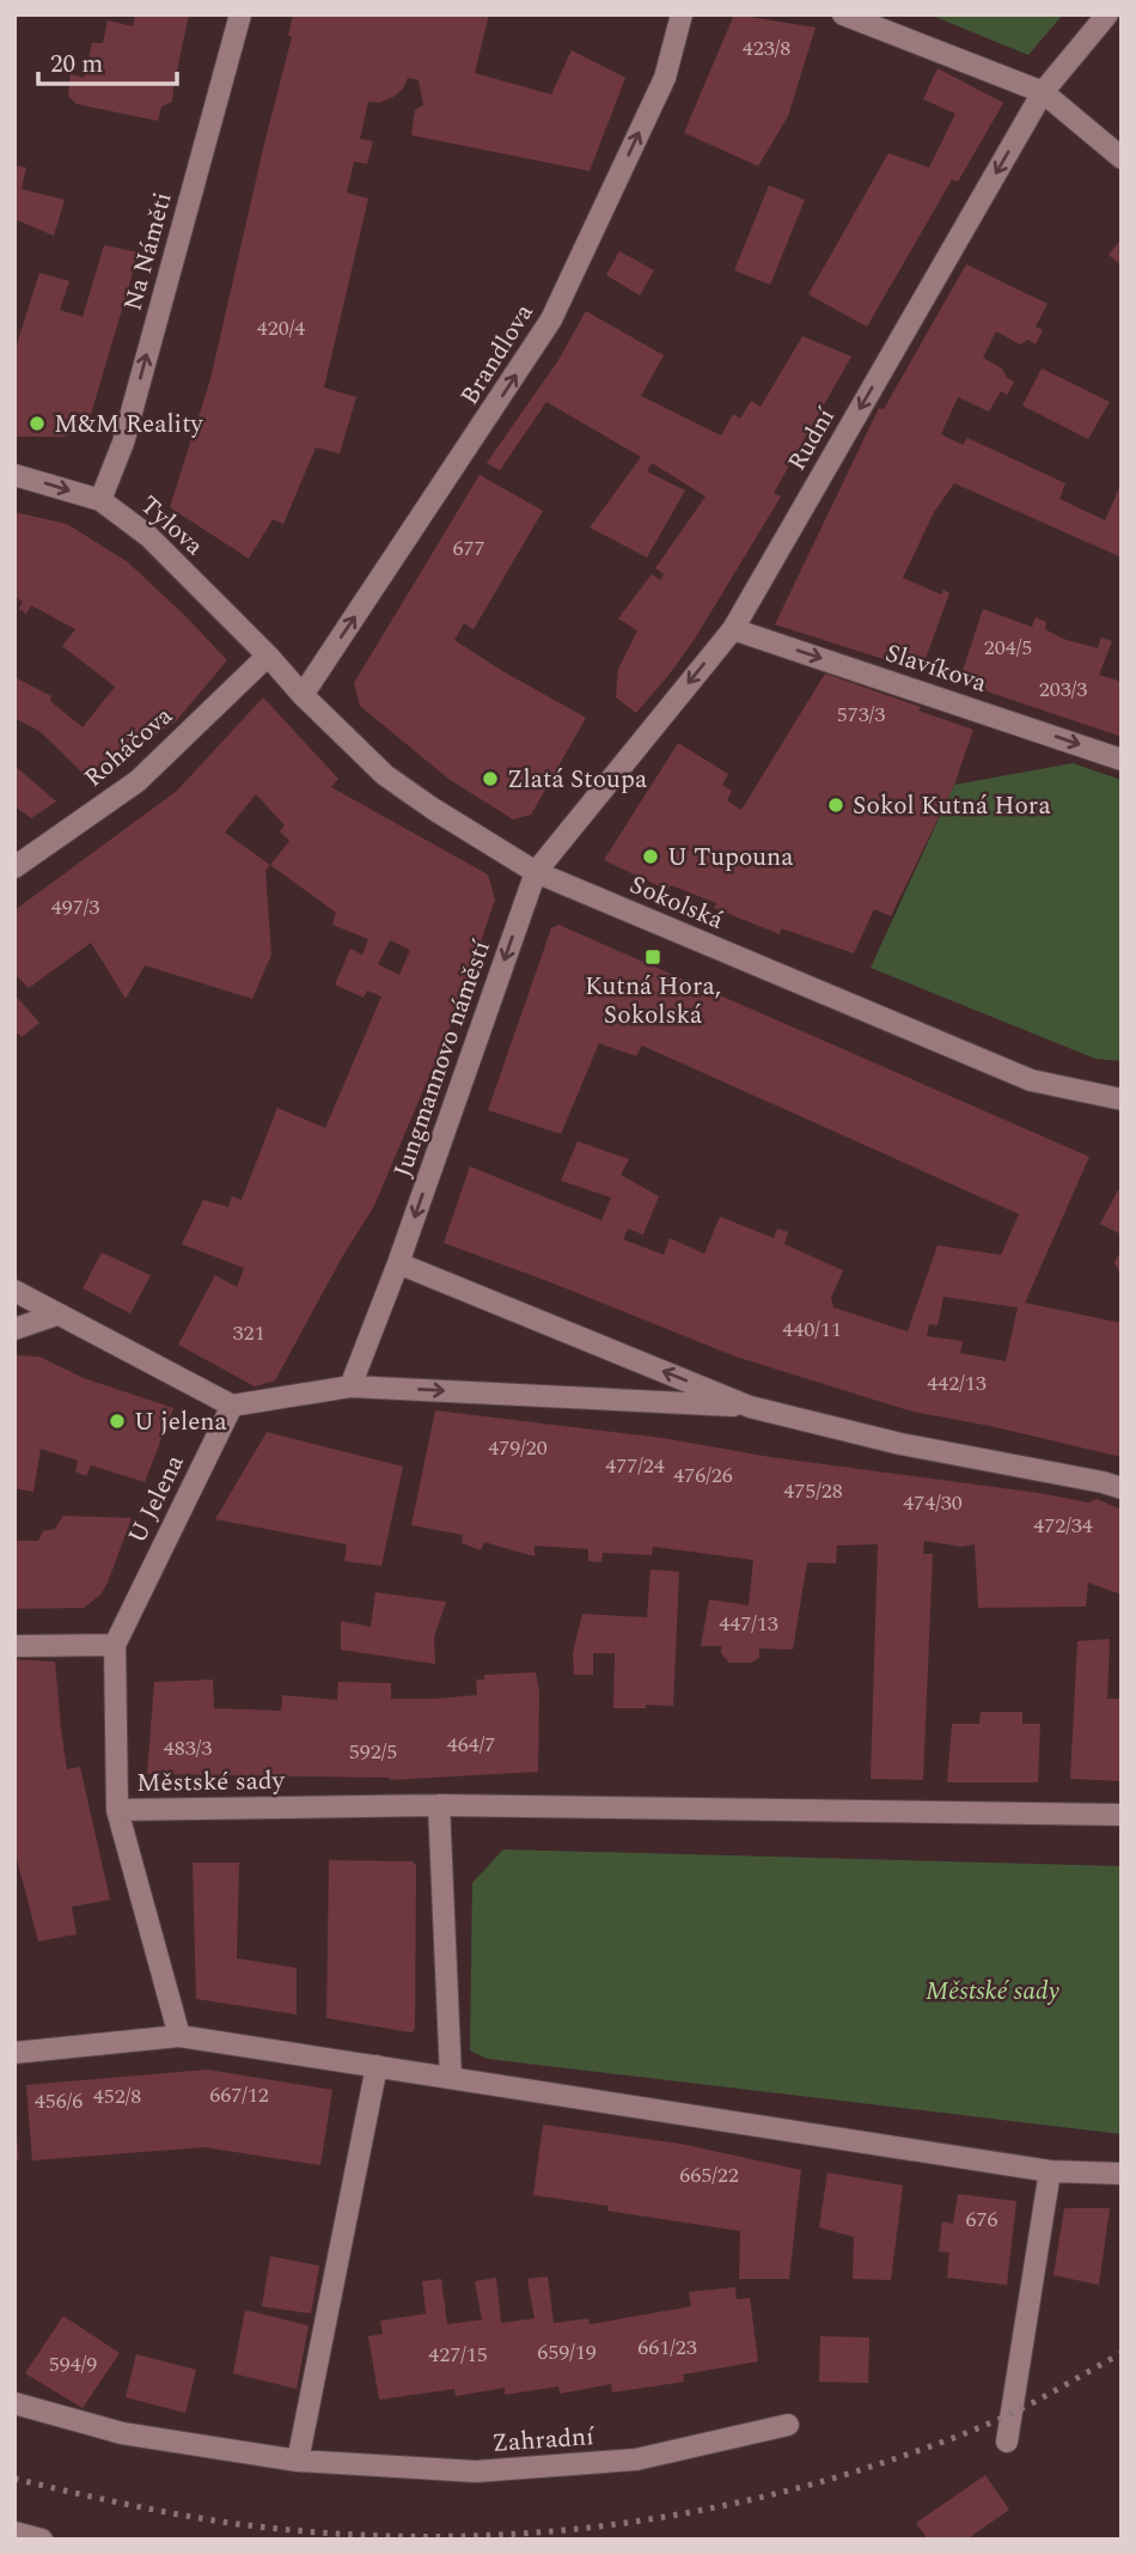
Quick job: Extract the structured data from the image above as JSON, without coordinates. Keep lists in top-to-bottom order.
{
  "streets": {
    "street": [
      "Na Náměti",
      "Brandlova",
      "Rudní",
      "Tylova",
      "Slavíkova",
      "Roháčova",
      "Sokolská",
      "Jungmannovo náměstí",
      "U Jelena",
      "Městské sady",
      "Zahradní"
    ]
  },
  "crossings": [
    ["Na Náměti", "Tylova"],
    ["Brandlova", "Sokolská"],
    ["Rudní", "Slavíkova"],
    ["Rudní", "Sokolská"],
    ["Rudní", "Jungmannovo náměstí"],
    ["Tylova", "Roháčova"],
    ["Tylova", "Sokolská"],
    ["Roháčova", "Sokolská"],
    ["Sokolská", "Jungmannovo náměstí"],
    ["U Jelena", "Městské sady"]
  ],
  "one_way": [
    "Na Náměti",
    "Brandlova",
    "Rudní",
    "Slavíkova",
    "Jungmannovo náměstí"
  ],
  "parks": ["Městské sady"],
  "places": {
    "other": [
      "M&M Reality",
      "Zlatá Stoupa",
      "Sokol Kutná Hora",
      "U Tupouna",
      "U jelena"
    ],
    "transit": ["Kutná Hora, Sokolská"]
  },
  "house_numbers": [
    "423/8",
    "420/4",
    "677",
    "204/5",
    "203/3",
    "573/3",
    "497/3",
    "440/11",
    "321",
    "442/13",
    "479/20",
    "477/24",
    "476/26",
    "475/28",
    "474/30",
    "472/34",
    "447/13",
    "464/7",
    "483/3",
    "592/5",
    "667/12",
    "452/8",
    "456/6",
    "665/22",
    "676",
    "661/23",
    "659/19",
    "427/15",
    "594/9"
  ],
  "scale_bar": "20 m"
}
